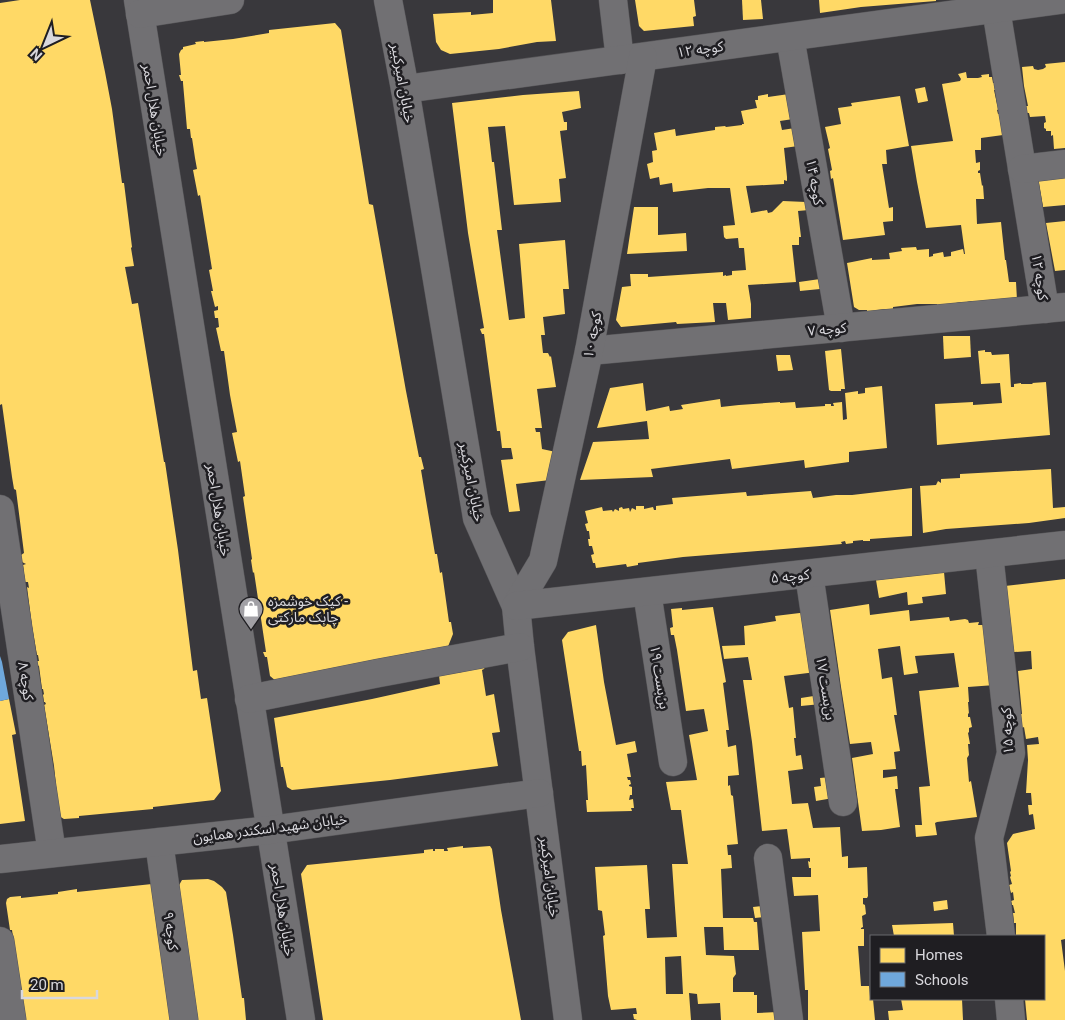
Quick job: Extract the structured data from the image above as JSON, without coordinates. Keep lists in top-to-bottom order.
{
  "streets": {
    "street": [
      "کوچه ۱۲",
      "خیابان امیرکبیر",
      "خیابان هلال احمر",
      "کوچه ۱۴",
      "کوچه ۷",
      "کوچه ۱۰",
      "کوچه ۵",
      "بن‌بست ۱۹",
      "کوچه ۸",
      "بن‌بست ۱۷",
      "کوچه ۱۵",
      "خیابان شهید اسکندر همایون",
      "کوچه ۹"
    ]
  },
  "crossings": [
    ["کوچه ۱۲", "خیابان امیرکبیر"],
    ["کوچه ۱۲", "کوچه ۱۴"],
    ["کوچه ۱۲", "کوچه ۷"],
    ["کوچه ۱۲", "کوچه ۱۰"],
    ["خیابان امیرکبیر", "کوچه ۱۰"],
    ["خیابان امیرکبیر", "کوچه ۵"],
    ["خیابان امیرکبیر", "خیابان شهید اسکندر همایون"],
    ["خیابان هلال احمر", "خیابان شهید اسکندر همایون"],
    ["کوچه ۱۴", "کوچه ۷"],
    ["کوچه ۷", "کوچه ۱۰"],
    ["کوچه ۱۰", "کوچه ۵"],
    ["کوچه ۵", "بن‌بست ۱۹"],
    ["کوچه ۵", "بن‌بست ۱۷"],
    ["کوچه ۵", "کوچه ۱۵"],
    ["کوچه ۸", "خیابان شهید اسکندر همایون"],
    ["خیابان شهید اسکندر همایون", "کوچه ۹"]
  ],
  "places": {
    "shop": ["کیک خوشمزه - چابک مارکتی"]
  },
  "legend": ["Homes", "Schools"],
  "scale_bar": "20 m",
  "north": "bottom left"
}
